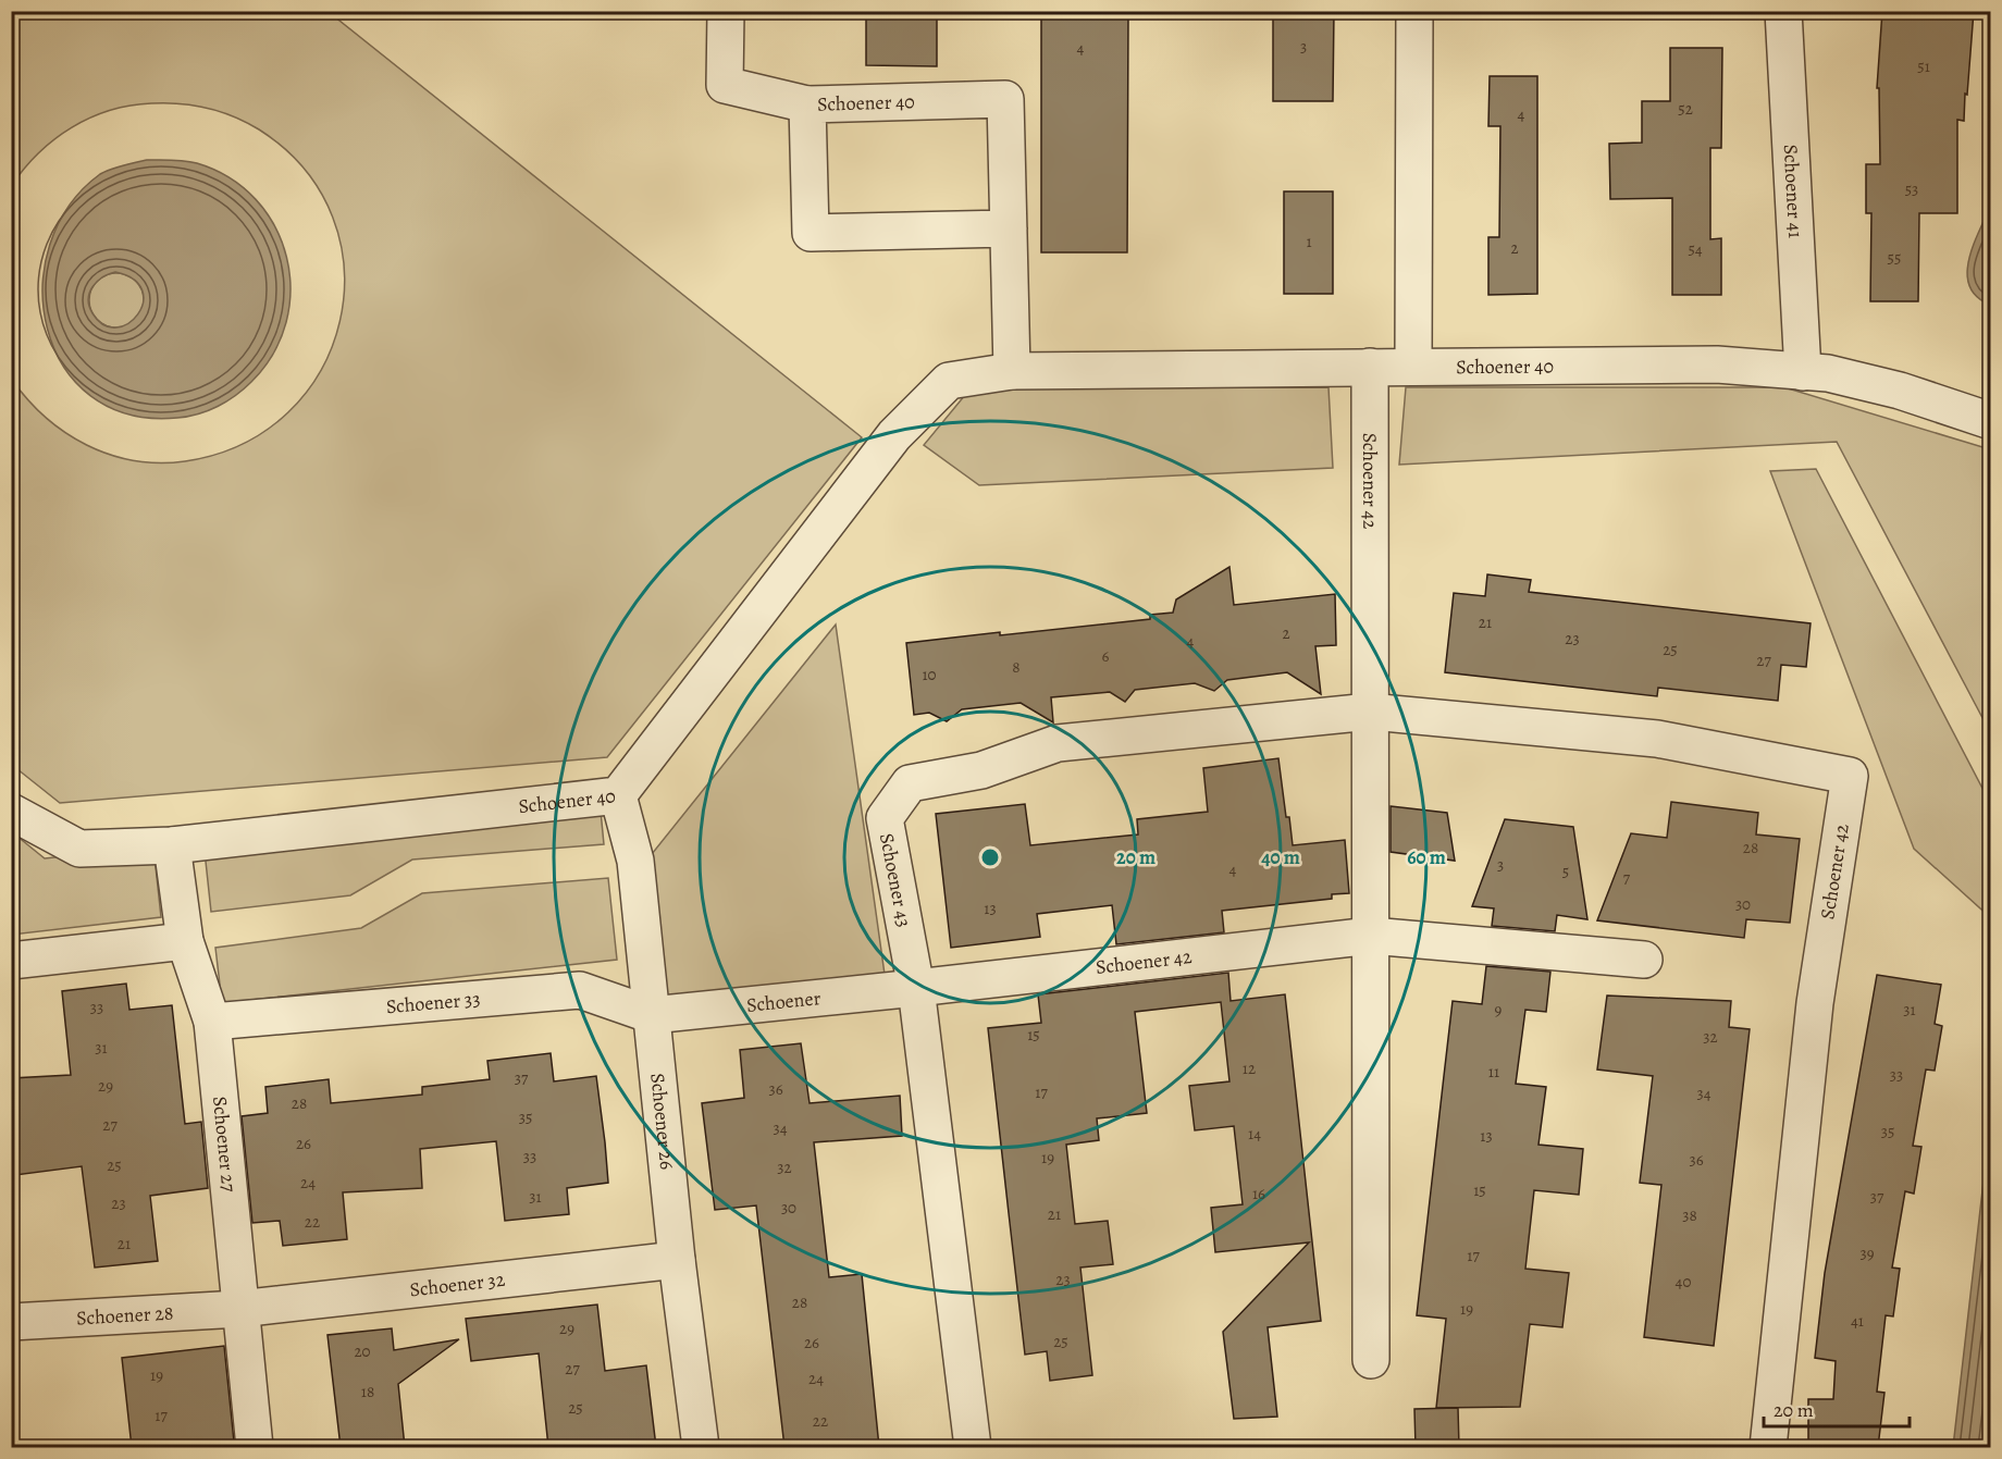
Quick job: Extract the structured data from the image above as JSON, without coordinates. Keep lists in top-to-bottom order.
{
  "streets": {
    "street": [
      "Schoener 40",
      "Schoener 41",
      "Schoener 42",
      "Schoener 43",
      "Schoener",
      "Schoener 33",
      "Schoener 26",
      "Schoener 27",
      "Schoener 32",
      "Schoener 28"
    ]
  },
  "crossings": [
    ["Schoener 40", "Schoener 41"],
    ["Schoener 40", "Schoener 42"],
    ["Schoener 40", "Schoener 26"],
    ["Schoener 40", "Schoener 27"],
    ["Schoener 42", "Schoener 43"],
    ["Schoener 42", "Schoener"],
    ["Schoener 43", "Schoener"],
    ["Schoener", "Schoener 33"],
    ["Schoener", "Schoener 26"],
    ["Schoener 33", "Schoener 26"],
    ["Schoener 33", "Schoener 27"],
    ["Schoener 26", "Schoener 32"],
    ["Schoener 27", "Schoener 32"],
    ["Schoener 27", "Schoener 28"],
    ["Schoener 32", "Schoener 28"]
  ],
  "house_numbers": [
    "3",
    "4",
    "51",
    "52",
    "4",
    "53",
    "1",
    "2",
    "54",
    "55",
    "21",
    "2",
    "23",
    "4",
    "25",
    "6",
    "27",
    "8",
    "10",
    "28",
    "3",
    "4",
    "5",
    "7",
    "30",
    "13",
    "33",
    "9",
    "31",
    "15",
    "32",
    "31",
    "12",
    "11",
    "33",
    "37",
    "29",
    "36",
    "17",
    "34",
    "28",
    "35",
    "27",
    "34",
    "35",
    "14",
    "13",
    "26",
    "33",
    "19",
    "36",
    "25",
    "32",
    "24",
    "15",
    "16",
    "31",
    "37",
    "23",
    "30",
    "21",
    "38",
    "22",
    "21",
    "39",
    "17",
    "23",
    "40",
    "28",
    "19",
    "41",
    "29",
    "25",
    "26",
    "20",
    "27",
    "19",
    "24",
    "18",
    "25",
    "17",
    "22"
  ],
  "scale_bar": "20 m",
  "rings": ["20 m", "40 m", "60 m"]
}
